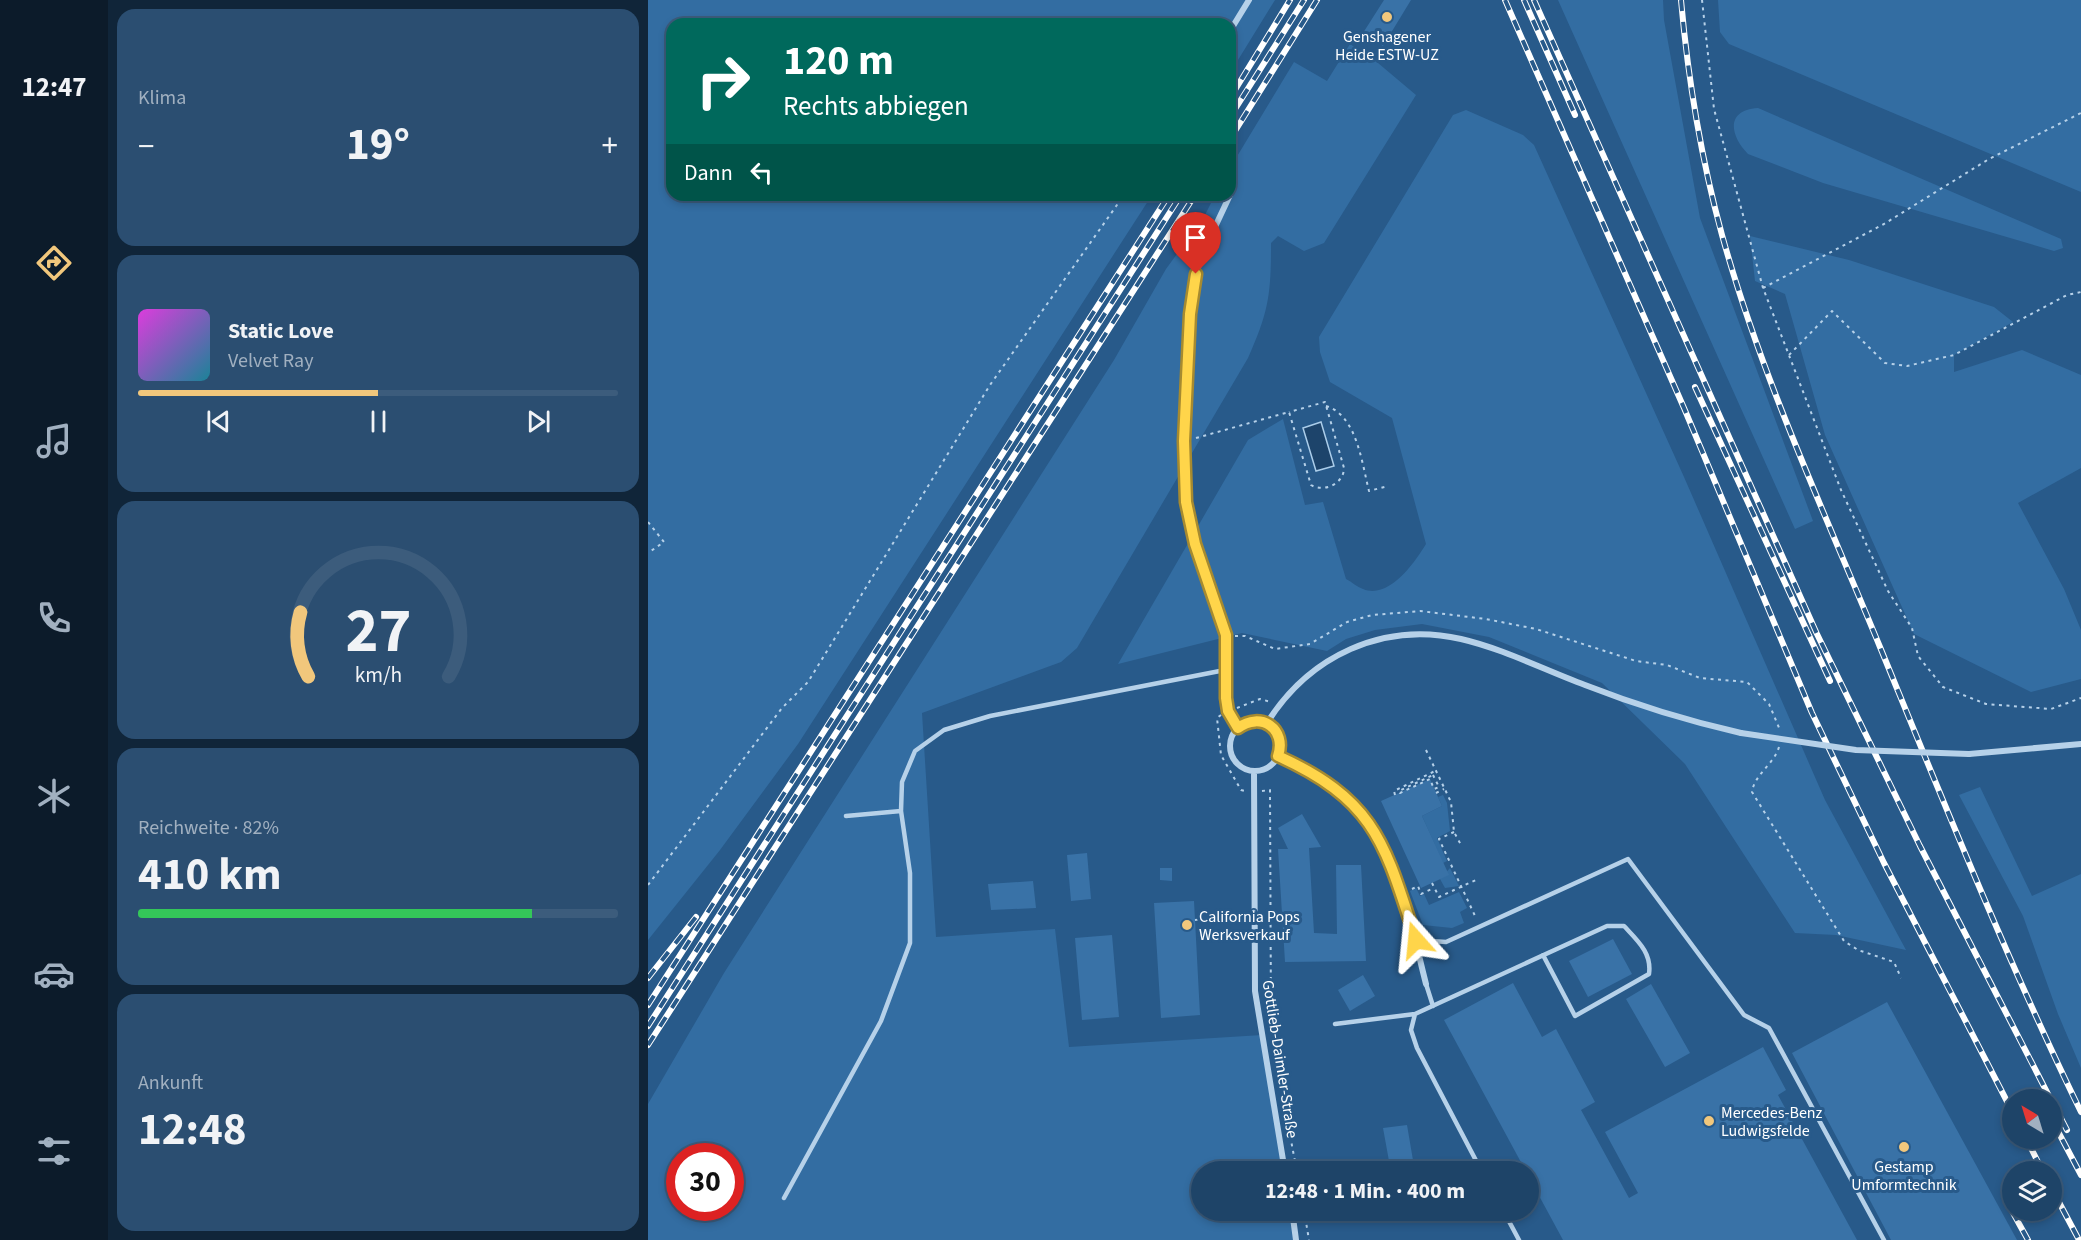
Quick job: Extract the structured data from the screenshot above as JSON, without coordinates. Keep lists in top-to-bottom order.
{
  "streets": {
    "street": ["Gottlieb-Daimler-Straße"]
  },
  "places": [
    "Genshagener Heide ESTW-UZ",
    "California Pops Werksverkauf",
    "Mercedes-Benz Ludwigsfelde",
    "Gestamp Umformtechnik"
  ],
  "north": "top left",
  "page": {
    "tabs": "12:47",
    "tile": [
      "Klima",
      ["Reichweite · 82%", "410 km"],
      ["Ankunft", "12:48"]
    ],
    "turn": ["120 m", "Rechts abbiegen"],
    "heat": ["−", "19°", "+"],
    "then": "Dann",
    "song": ["Static Love", "Velvet Ray"],
    "limit": "30",
    "trip": "12:48 · 1 Min. · 400 m",
    "gauge": ["27", "km/h"]
  }
}
